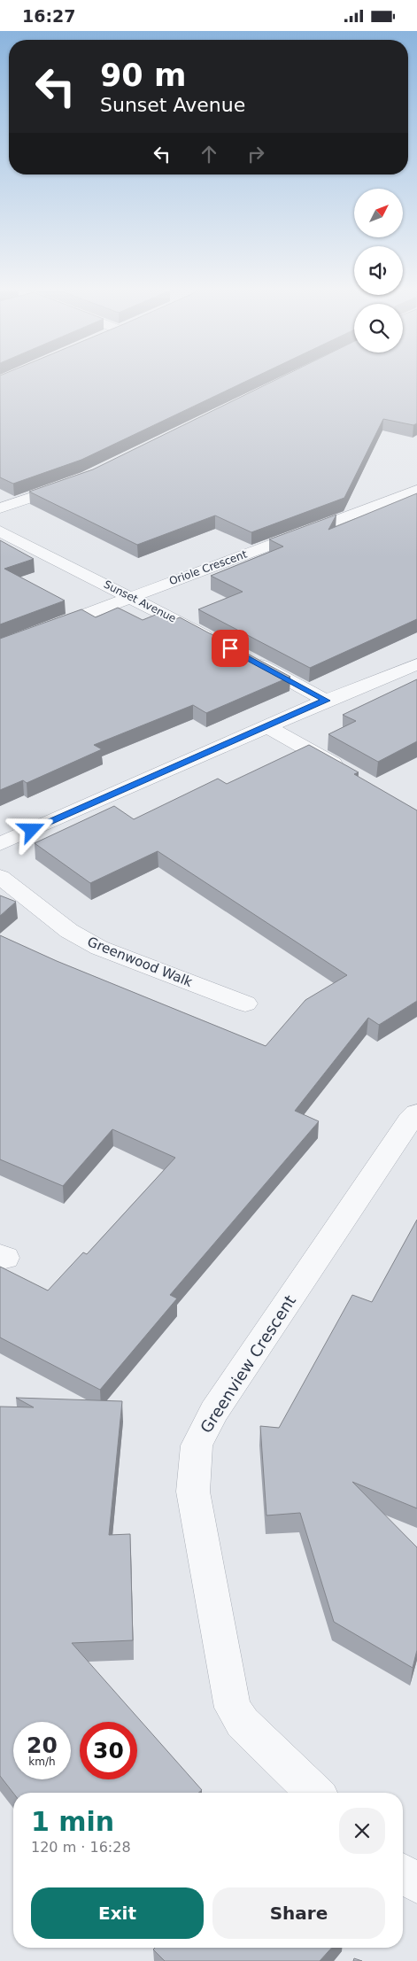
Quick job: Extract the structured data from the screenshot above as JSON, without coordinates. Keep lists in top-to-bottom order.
{
  "streets": {
    "street": [
      "Oriole Crescent",
      "Sunset Avenue",
      "Greenwood Walk",
      "Greenview Crescent"
    ]
  },
  "crossings": [
    ["Oriole Crescent", "Sunset Avenue"]
  ],
  "north": "top right",
  "page": {
    "status": "16:27",
    "turn": ["90 m", "Sunset Avenue"],
    "speed": "20 km/h",
    "limit": "30",
    "heading": ["1 min", "120 m · 16:28"],
    "buttons": ["Exit", "Share"]
  }
}
